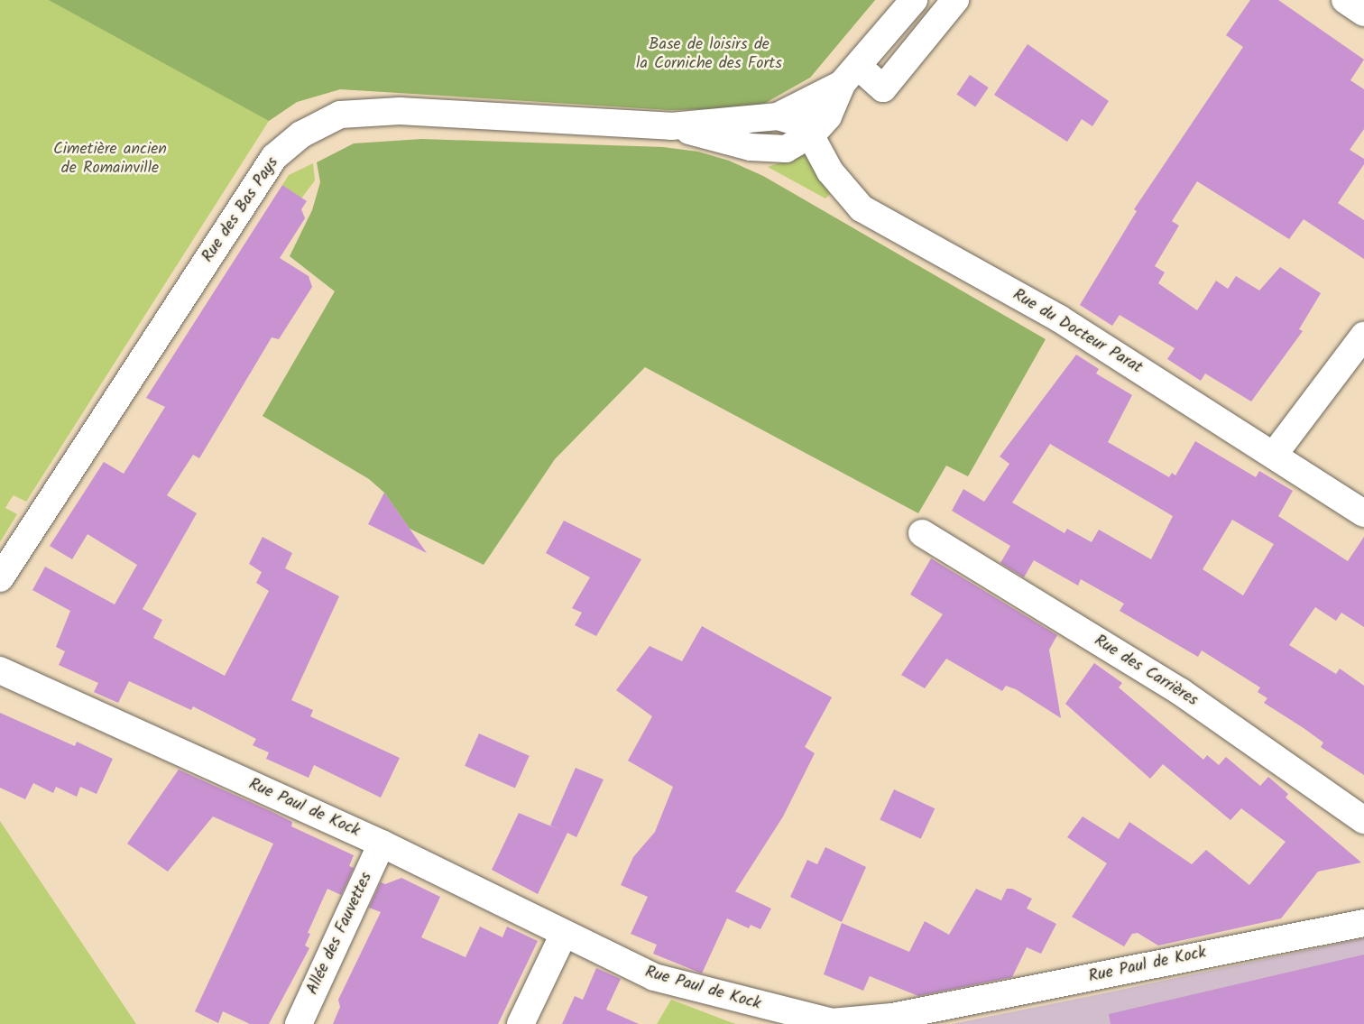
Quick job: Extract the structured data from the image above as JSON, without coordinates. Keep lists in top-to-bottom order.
{
  "streets": {
    "street": [
      "Rue des Bas Pays",
      "Rue du Docteur Parat",
      "Rue des Carrières",
      "Rue Paul de Kock",
      "Allée des Fauvettes"
    ]
  },
  "crossings": [
    ["Rue des Bas Pays", "Rue du Docteur Parat"],
    ["Rue Paul de Kock", "Allée des Fauvettes"]
  ],
  "parks": ["Base de loisirs de la Corniche des Forts", "Cimetière ancien de Romainville"]
}
